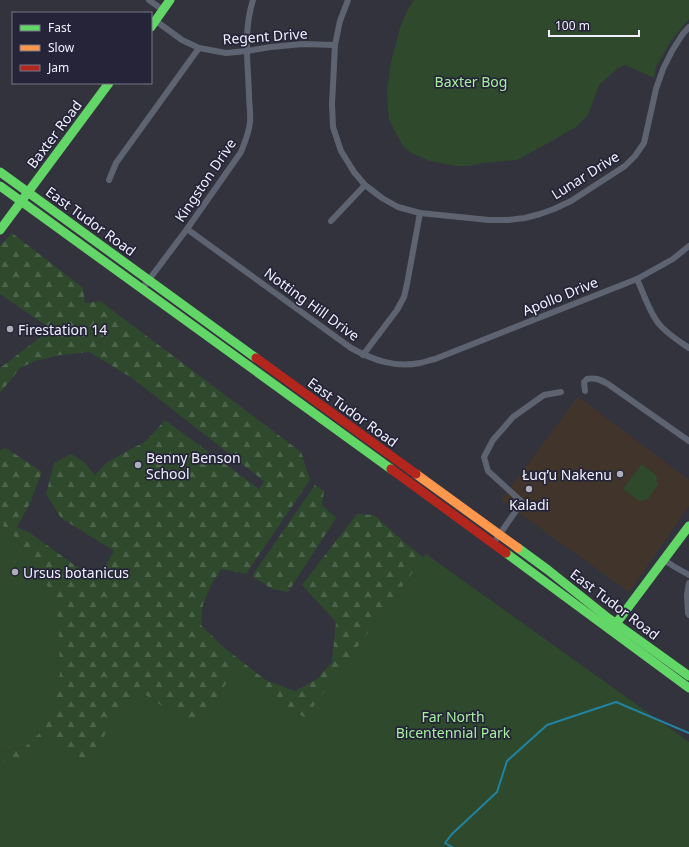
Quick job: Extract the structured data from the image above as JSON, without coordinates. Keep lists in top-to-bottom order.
{
  "streets": {
    "main road": ["Baxter Road", "East Tudor Road"],
    "street": [
      "Regent Drive",
      "Lunar Drive",
      "Kingston Drive",
      "Apollo Drive",
      "Notting Hill Drive"
    ]
  },
  "crossings": [
    ["Regent Drive", "Lunar Drive"],
    ["Regent Drive", "Kingston Drive"],
    ["Baxter Road", "East Tudor Road"],
    ["Kingston Drive", "East Tudor Road"],
    ["Kingston Drive", "Notting Hill Drive"],
    ["Apollo Drive", "Notting Hill Drive"]
  ],
  "parks": ["Baxter Bog", "Far North Bicentennial Park"],
  "places": [
    "Firestation 14",
    "Benny Benson School",
    "Łuq’u Nakenu",
    "Kaladi",
    "Ursus botanicus"
  ],
  "legend": ["Fast", "Slow", "Jam"],
  "scale_bar": "100 m"
}
